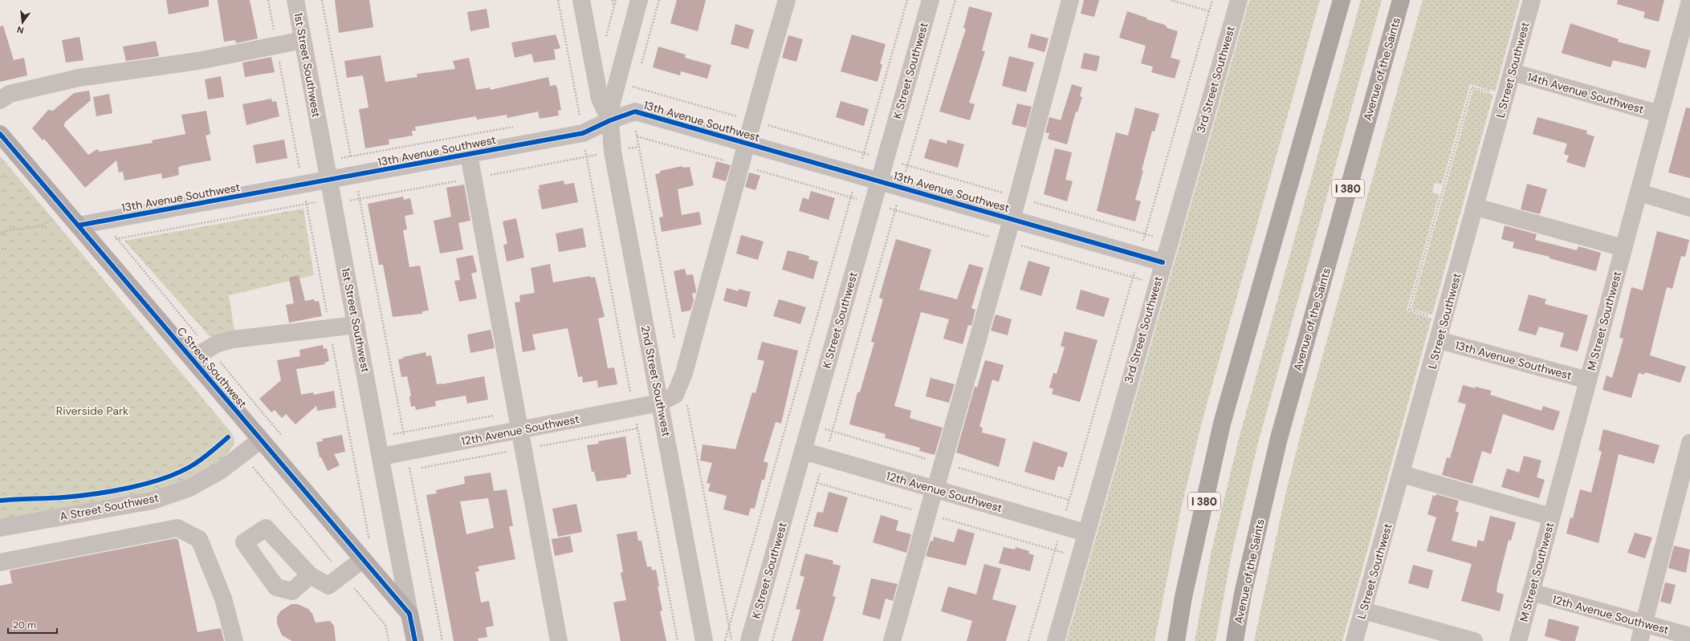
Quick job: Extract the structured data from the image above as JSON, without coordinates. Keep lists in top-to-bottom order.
{
  "streets": {
    "highway": ["Avenue of the Saints", "I 380"],
    "main road": ["1st Street Southwest", "C Street Southwest"],
    "street": [
      "L Street Southwest",
      "K Street Southwest",
      "3rd Street Southwest",
      "14th Avenue Southwest",
      "13th Avenue Southwest",
      "M Street Southwest",
      "2nd Street Southwest",
      "12th Avenue Southwest",
      "A Street Southwest"
    ]
  },
  "crossings": [
    ["1st Street Southwest", "13th Avenue Southwest"],
    ["1st Street Southwest", "C Street Southwest"],
    ["1st Street Southwest", "12th Avenue Southwest"],
    ["L Street Southwest", "14th Avenue Southwest"],
    ["L Street Southwest", "13th Avenue Southwest"],
    ["K Street Southwest", "13th Avenue Southwest"],
    ["K Street Southwest", "12th Avenue Southwest"],
    ["3rd Street Southwest", "13th Avenue Southwest"],
    ["3rd Street Southwest", "12th Avenue Southwest"],
    ["14th Avenue Southwest", "M Street Southwest"],
    ["13th Avenue Southwest", "M Street Southwest"],
    ["13th Avenue Southwest", "C Street Southwest"],
    ["13th Avenue Southwest", "2nd Street Southwest"],
    ["13th Avenue Southwest", "12th Avenue Southwest"],
    ["M Street Southwest", "12th Avenue Southwest"],
    ["C Street Southwest", "A Street Southwest"],
    ["2nd Street Southwest", "12th Avenue Southwest"]
  ],
  "parks": ["Riverside Park"],
  "scale_bar": "20 m",
  "north": "bottom"
}
